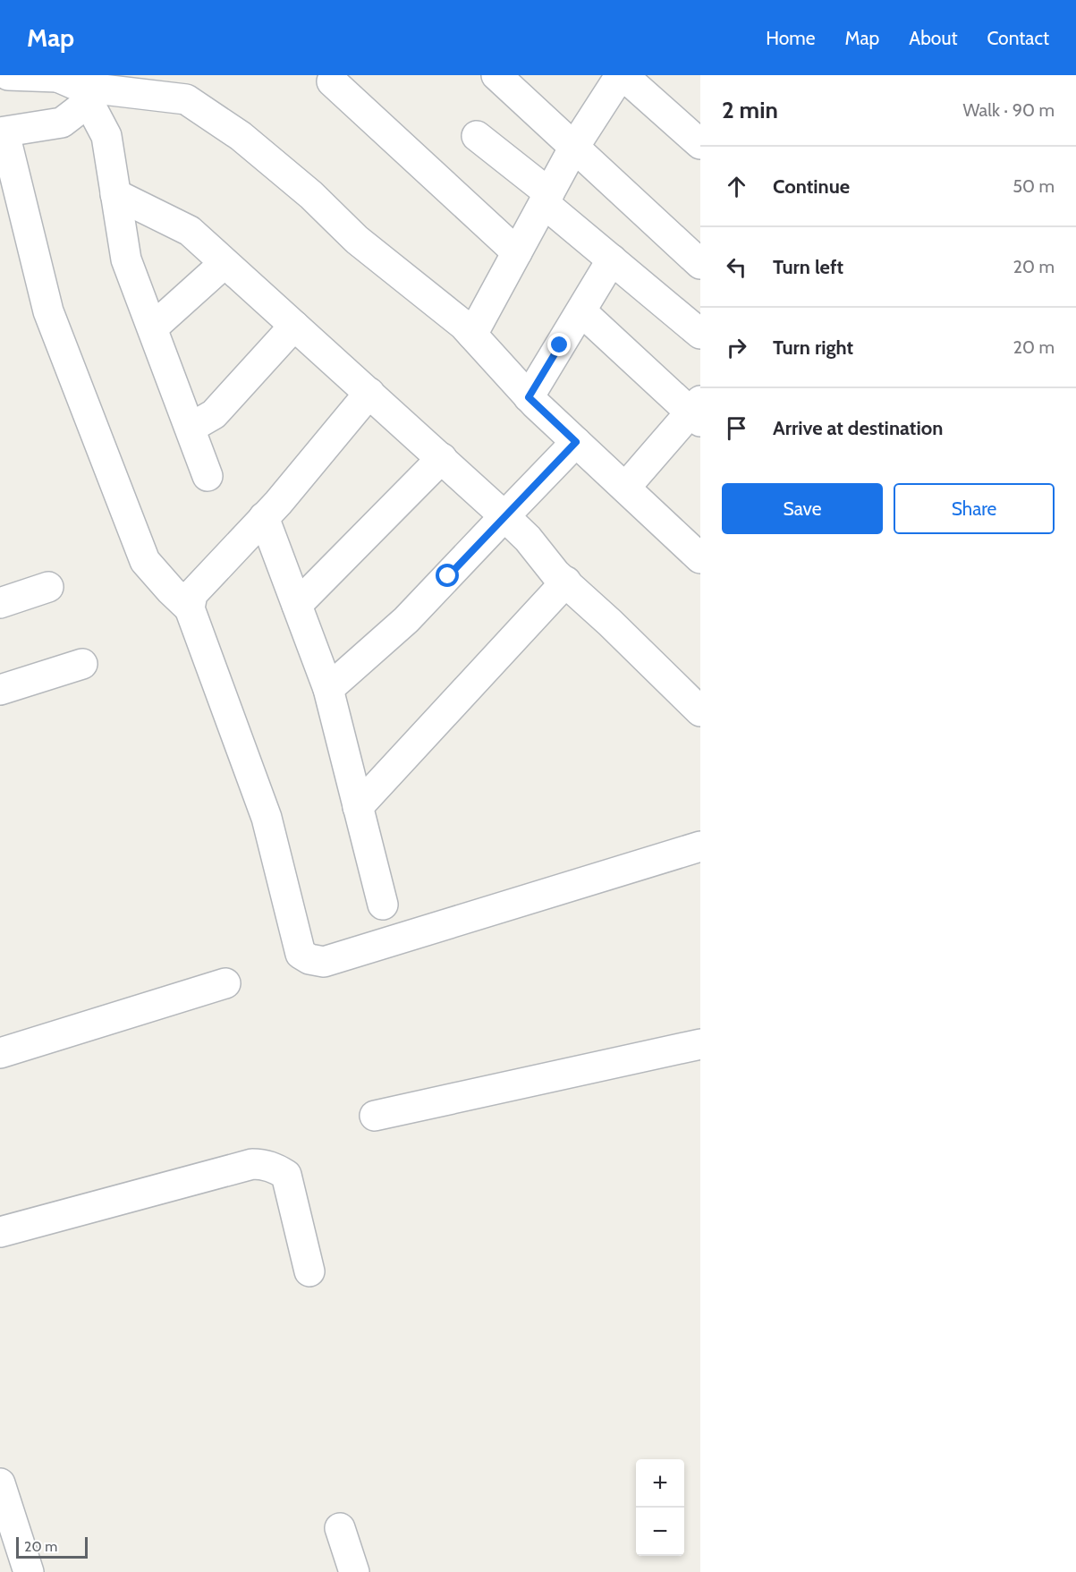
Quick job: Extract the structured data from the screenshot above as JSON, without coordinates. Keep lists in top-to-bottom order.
{
  "scale_bar": "20 m",
  "page": {
    "header": "Map",
    "nav": [
      "Home",
      "Map",
      "About",
      "Contact"
    ],
    "heading": ["2 min", "Walk · 90 m"],
    "list": [
      ["Continue", "50 m"],
      ["Turn left", "20 m"],
      ["Turn right", "20 m"],
      "Arrive at destination"
    ],
    "buttons": ["Save", "Share"],
    "map_buttons": ["+", "−"],
    "scale": "20 m"
  }
}
